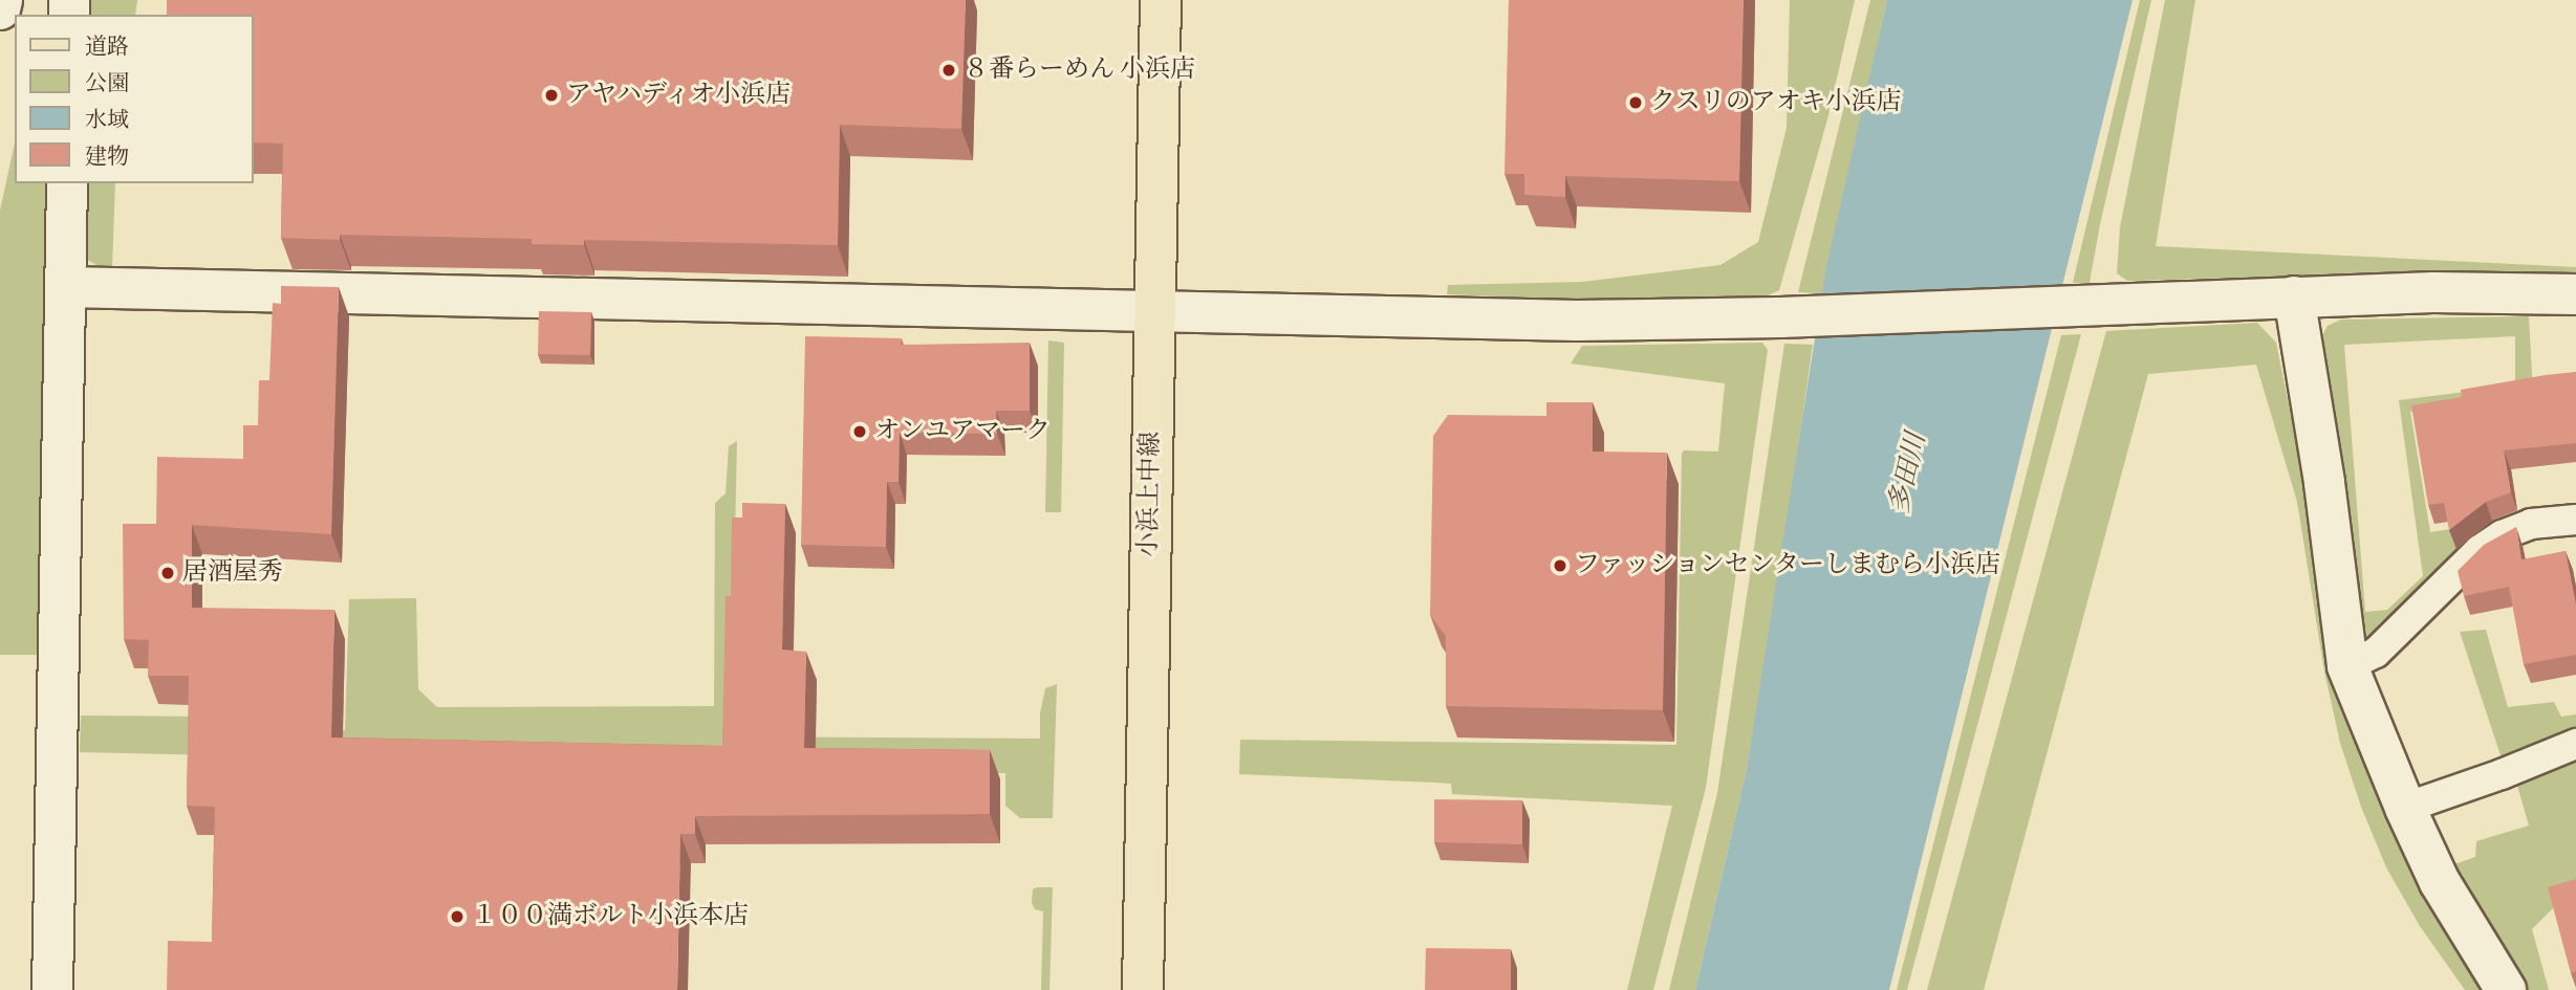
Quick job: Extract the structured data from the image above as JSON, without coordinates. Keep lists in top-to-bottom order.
{
  "streets": {
    "main road": ["小浜上中線"]
  },
  "water": ["多田川"],
  "places": [
    "８番らーめん 小浜店",
    "アヤハディオ小浜店",
    "クスリのアオキ小浜店",
    "オンユアマーク",
    "ファッションセンターしまむら小浜店",
    "居酒屋秀",
    "１００満ボルト小浜本店"
  ],
  "legend": [
    "道路",
    "公園",
    "水域",
    "建物"
  ]
}
